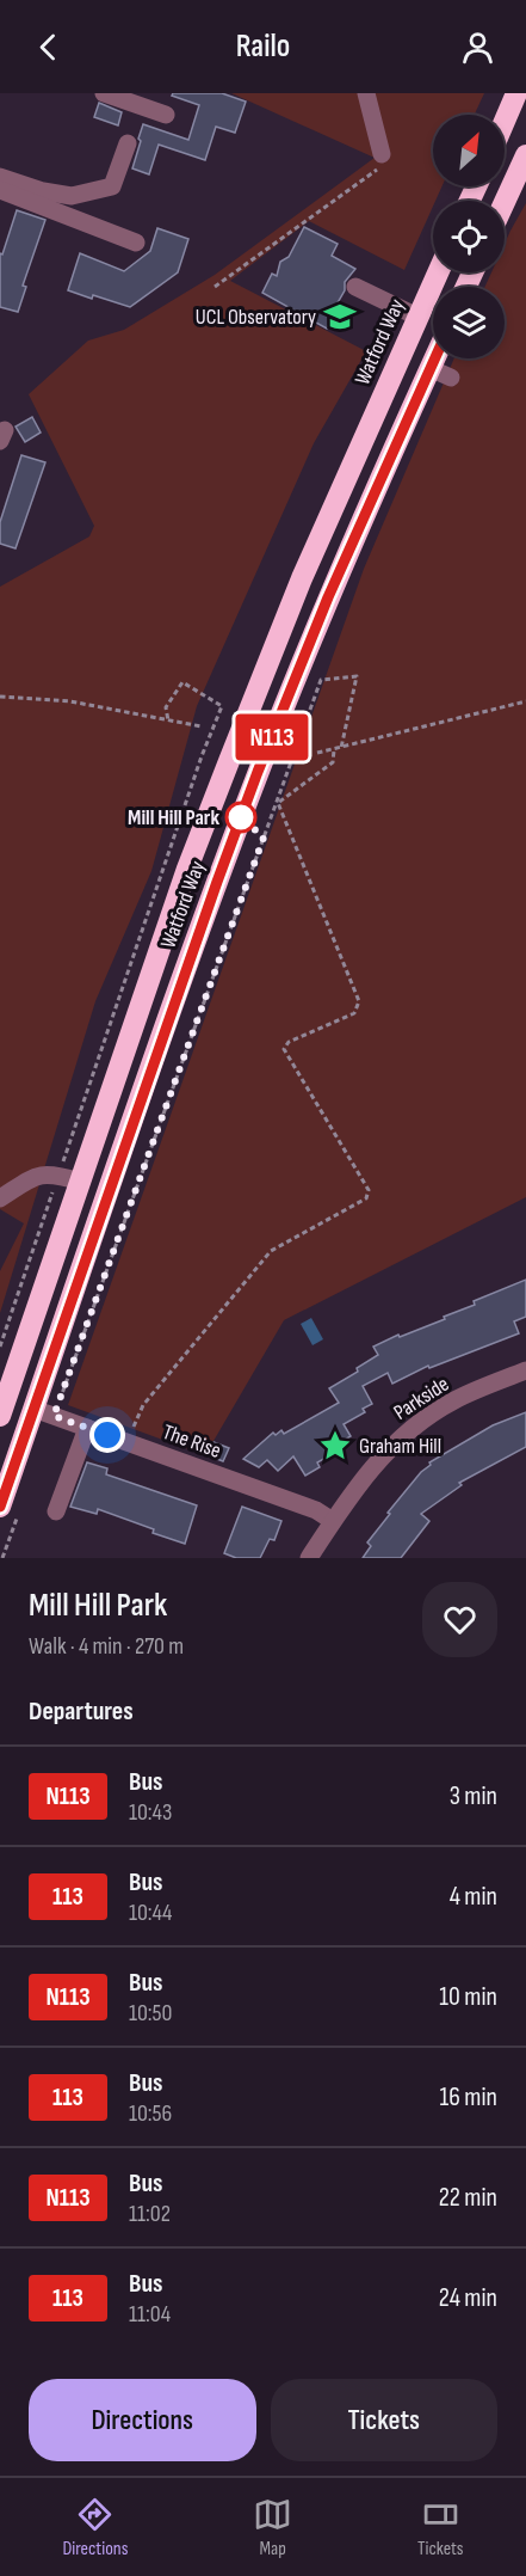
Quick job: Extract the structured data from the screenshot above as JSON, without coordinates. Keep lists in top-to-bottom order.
{
  "streets": {
    "highway": ["Watford Way"],
    "street": ["Parkside", "The Rise"]
  },
  "crossings": [
    ["Watford Way", "The Rise"],
    ["Parkside", "The Rise"]
  ],
  "places": {
    "school or university": ["UCL Observatory"],
    "other": ["Mill Hill Park"],
    "place": ["Graham Hill"]
  },
  "lines": ["bus line N113"],
  "north": "top right",
  "page": {
    "header": "Railo",
    "on_map": "N113",
    "heading": [
      ["Mill Hill Park", "Walk · 4 min · 270 m"],
      "Departures"
    ],
    "list": [
      {
        "mark": "N113",
        "name": "Bus",
        "note": "10:43",
        "value": "3 min"
      },
      {
        "mark": "113",
        "name": "Bus",
        "note": "10:44",
        "value": "4 min"
      },
      {
        "mark": "N113",
        "name": "Bus",
        "note": "10:50",
        "value": "10 min"
      },
      {
        "mark": "113",
        "name": "Bus",
        "note": "10:56",
        "value": "16 min"
      },
      {
        "mark": "N113",
        "name": "Bus",
        "note": "11:02",
        "value": "22 min"
      },
      {
        "mark": "113",
        "name": "Bus",
        "note": "11:04",
        "value": "24 min"
      }
    ],
    "buttons": ["Directions", "Tickets"],
    "tabs": ["Directions", "Map", "Tickets"]
  }
}
